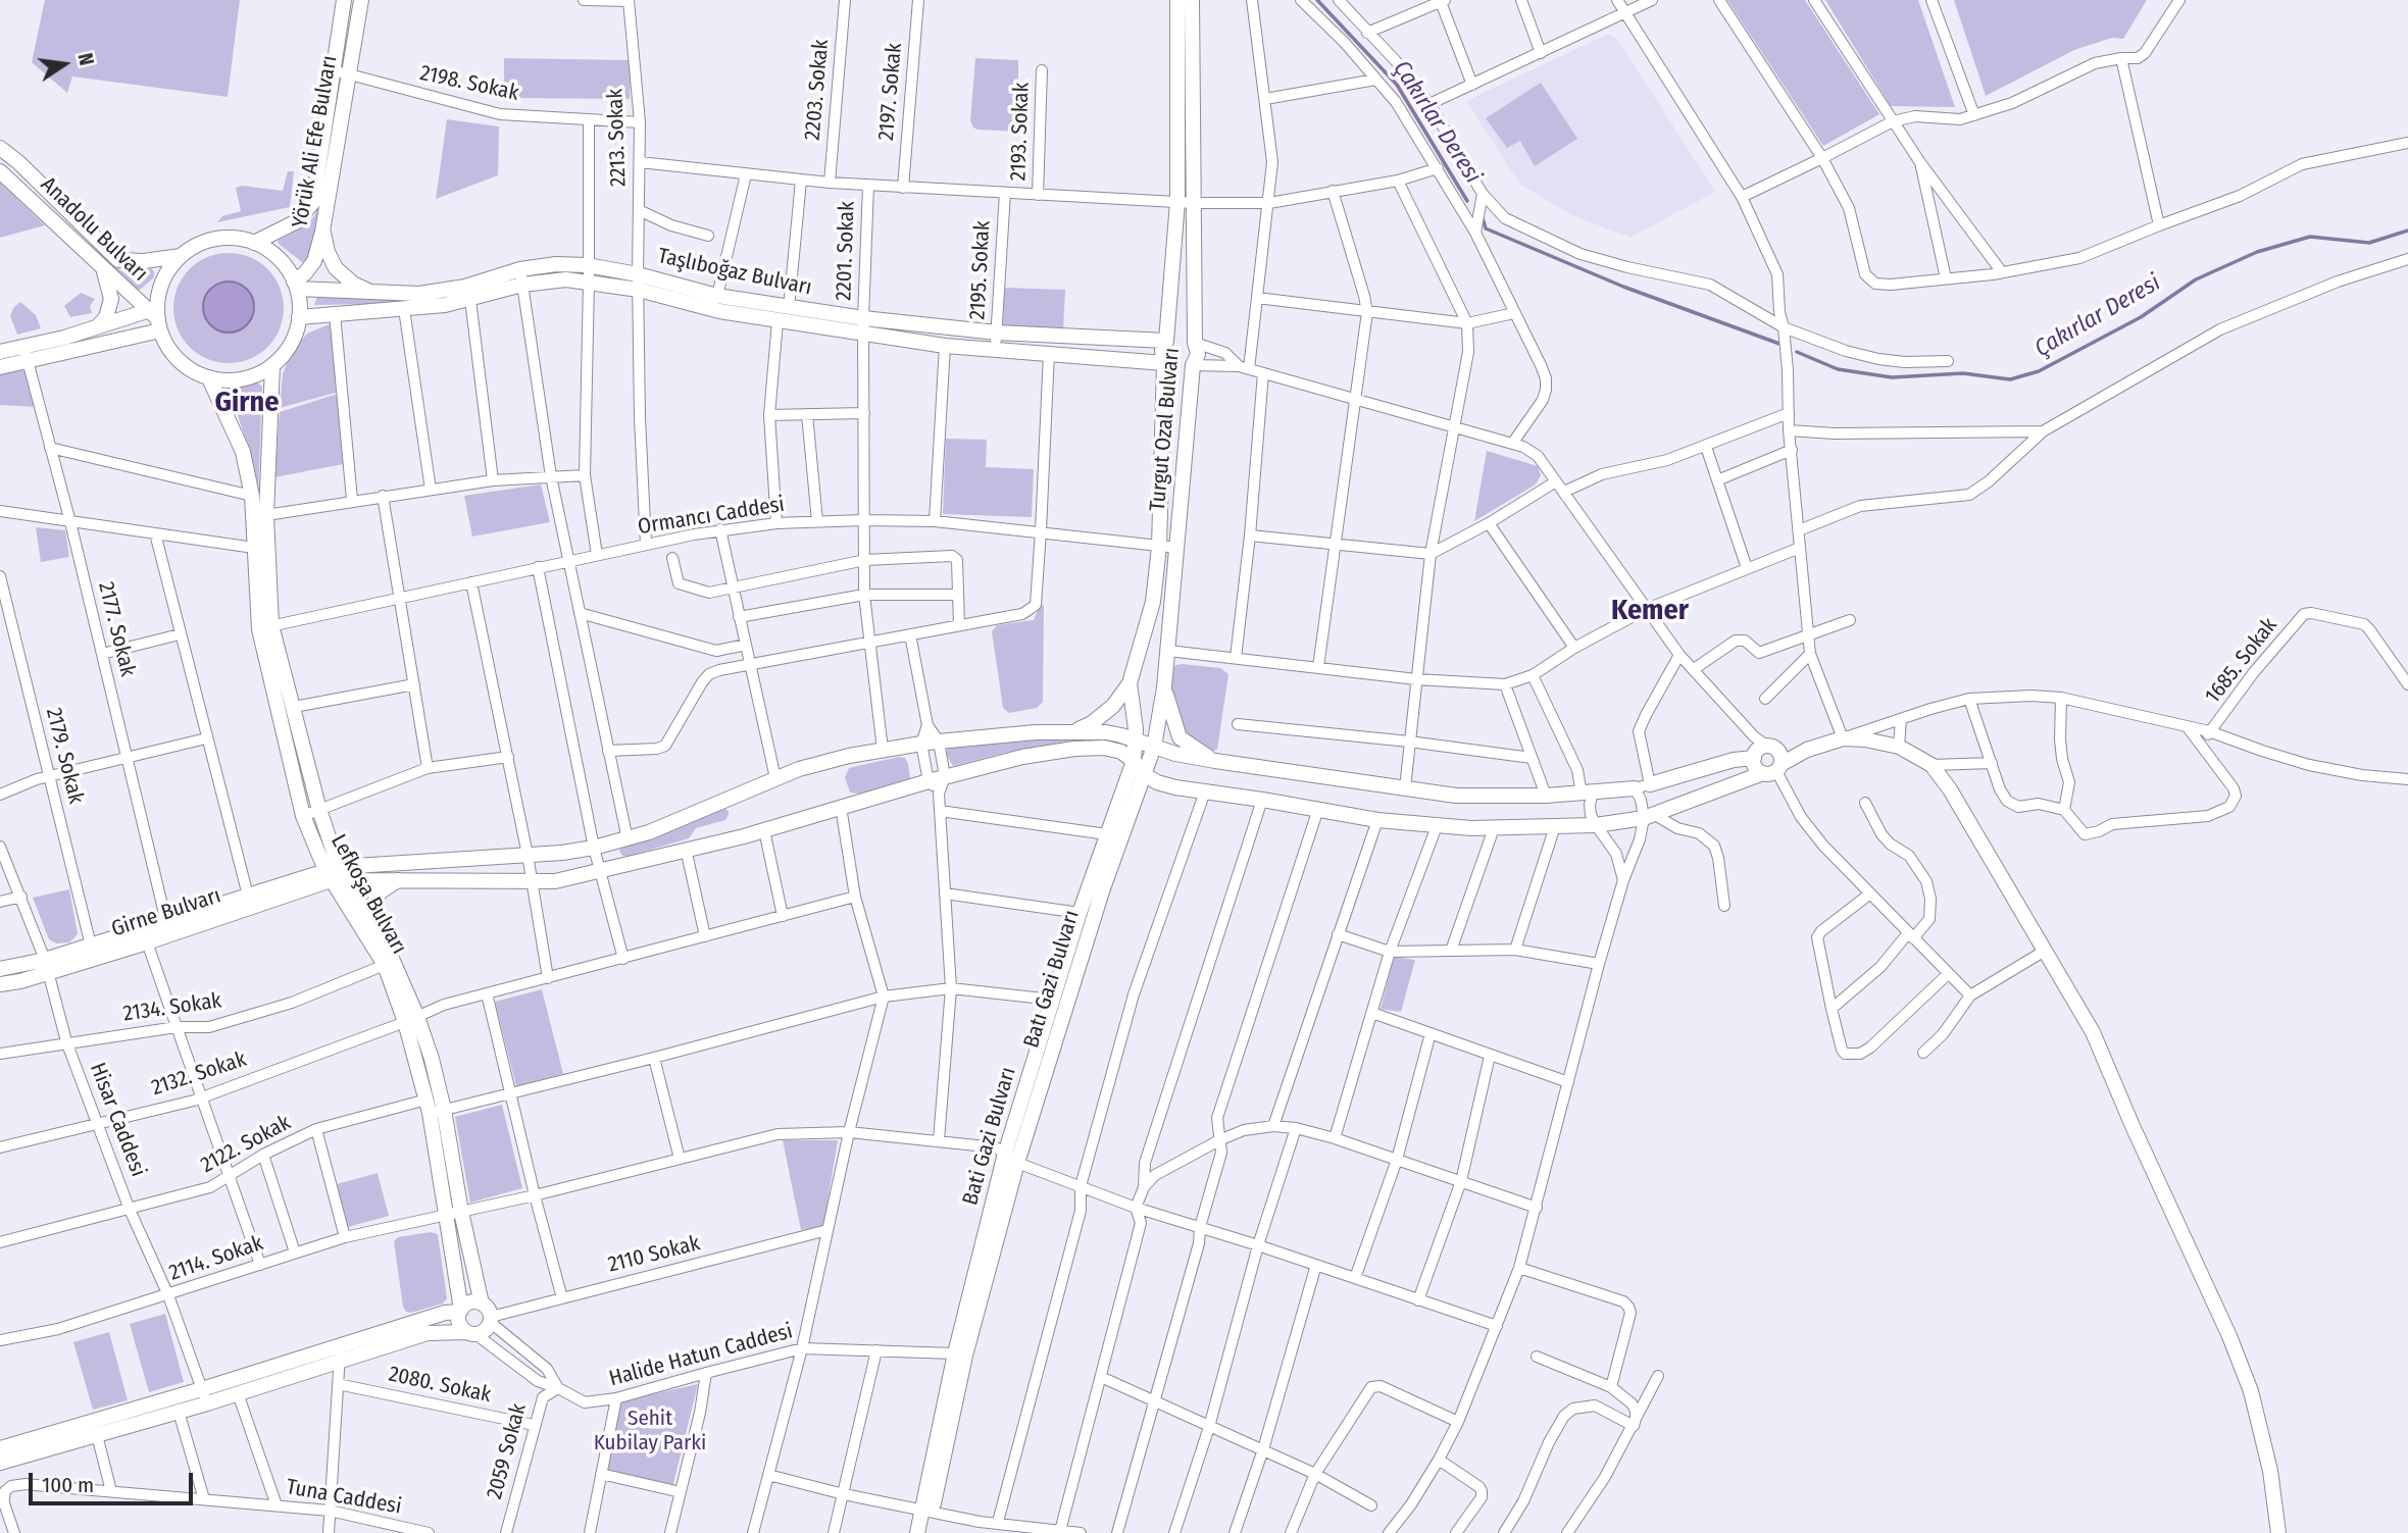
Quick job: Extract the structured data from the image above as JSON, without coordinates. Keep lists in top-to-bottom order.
{
  "streets": {
    "main road": [
      "Yörük Ali Efe Bulvarı",
      "Anadolu Bulvarı",
      "Taşlıboğaz Bulvarı",
      "Turgut Ozal Bulvarı",
      "Lefkoşa Bulvarı",
      "Girne Bulvarı",
      "Batı Gazi Bulvarı",
      "Bati Gazi Bulvarı"
    ],
    "street": [
      "2198. Sokak",
      "2203. Sokak",
      "2197. Sokak",
      "2193. Sokak",
      "2213. Sokak",
      "2201. Sokak",
      "2195. Sokak",
      "Ormancı Caddesi",
      "2177. Sokak",
      "1685. Sokak",
      "2179. Sokak",
      "2134. Sokak",
      "2132. Sokak",
      "Hisar Caddesi",
      "2122. Sokak",
      "2110 Sokak",
      "2114. Sokak",
      "Halide Hatun Caddesi",
      "2080. Sokak",
      "2059 Sokak",
      "Tuna Caddesi"
    ]
  },
  "crossings": [
    ["2198. Sokak", "2213. Sokak"],
    ["2198. Sokak", "Yörük Ali Efe Bulvarı"],
    ["2213. Sokak", "Taşlıboğaz Bulvarı"],
    ["2213. Sokak", "Ormancı Caddesi"],
    ["Yörük Ali Efe Bulvarı", "Anadolu Bulvarı"],
    ["Yörük Ali Efe Bulvarı", "Taşlıboğaz Bulvarı"],
    ["Yörük Ali Efe Bulvarı", "Lefkoşa Bulvarı"],
    ["Anadolu Bulvarı", "Taşlıboğaz Bulvarı"],
    ["Anadolu Bulvarı", "Lefkoşa Bulvarı"],
    ["2201. Sokak", "Taşlıboğaz Bulvarı"],
    ["2201. Sokak", "Ormancı Caddesi"],
    ["2195. Sokak", "Taşlıboğaz Bulvarı"],
    ["Taşlıboğaz Bulvarı", "Turgut Ozal Bulvarı"],
    ["Taşlıboğaz Bulvarı", "Lefkoşa Bulvarı"],
    ["Turgut Ozal Bulvarı", "Ormancı Caddesi"],
    ["Turgut Ozal Bulvarı", "Batı Gazi Bulvarı"],
    ["Turgut Ozal Bulvarı", "Bati Gazi Bulvarı"],
    ["Ormancı Caddesi", "Lefkoşa Bulvarı"],
    ["2177. Sokak", "Girne Bulvarı"],
    ["2179. Sokak", "Girne Bulvarı"],
    ["Lefkoşa Bulvarı", "Girne Bulvarı"],
    ["Lefkoşa Bulvarı", "2134. Sokak"],
    ["Lefkoşa Bulvarı", "2132. Sokak"],
    ["Lefkoşa Bulvarı", "2122. Sokak"],
    ["Lefkoşa Bulvarı", "2110 Sokak"],
    ["Lefkoşa Bulvarı", "2114. Sokak"],
    ["Lefkoşa Bulvarı", "Halide Hatun Caddesi"],
    ["Girne Bulvarı", "Hisar Caddesi"],
    ["Batı Gazi Bulvarı", "Bati Gazi Bulvarı"],
    ["Batı Gazi Bulvarı", "2114. Sokak"],
    ["2134. Sokak", "Hisar Caddesi"],
    ["2132. Sokak", "Hisar Caddesi"],
    ["Hisar Caddesi", "2122. Sokak"],
    ["Hisar Caddesi", "2114. Sokak"],
    ["Bati Gazi Bulvarı", "2122. Sokak"],
    ["Bati Gazi Bulvarı", "2114. Sokak"],
    ["Bati Gazi Bulvarı", "Halide Hatun Caddesi"],
    ["2110 Sokak", "Halide Hatun Caddesi"],
    ["Halide Hatun Caddesi", "2059 Sokak"],
    ["2080. Sokak", "2059 Sokak"]
  ],
  "districts": ["Girne", "Kemer"],
  "water": ["Çakırlar Deresi"],
  "parks": ["Sehit Kubilay Parki"],
  "scale_bar": "100 m",
  "north": "right"
}
